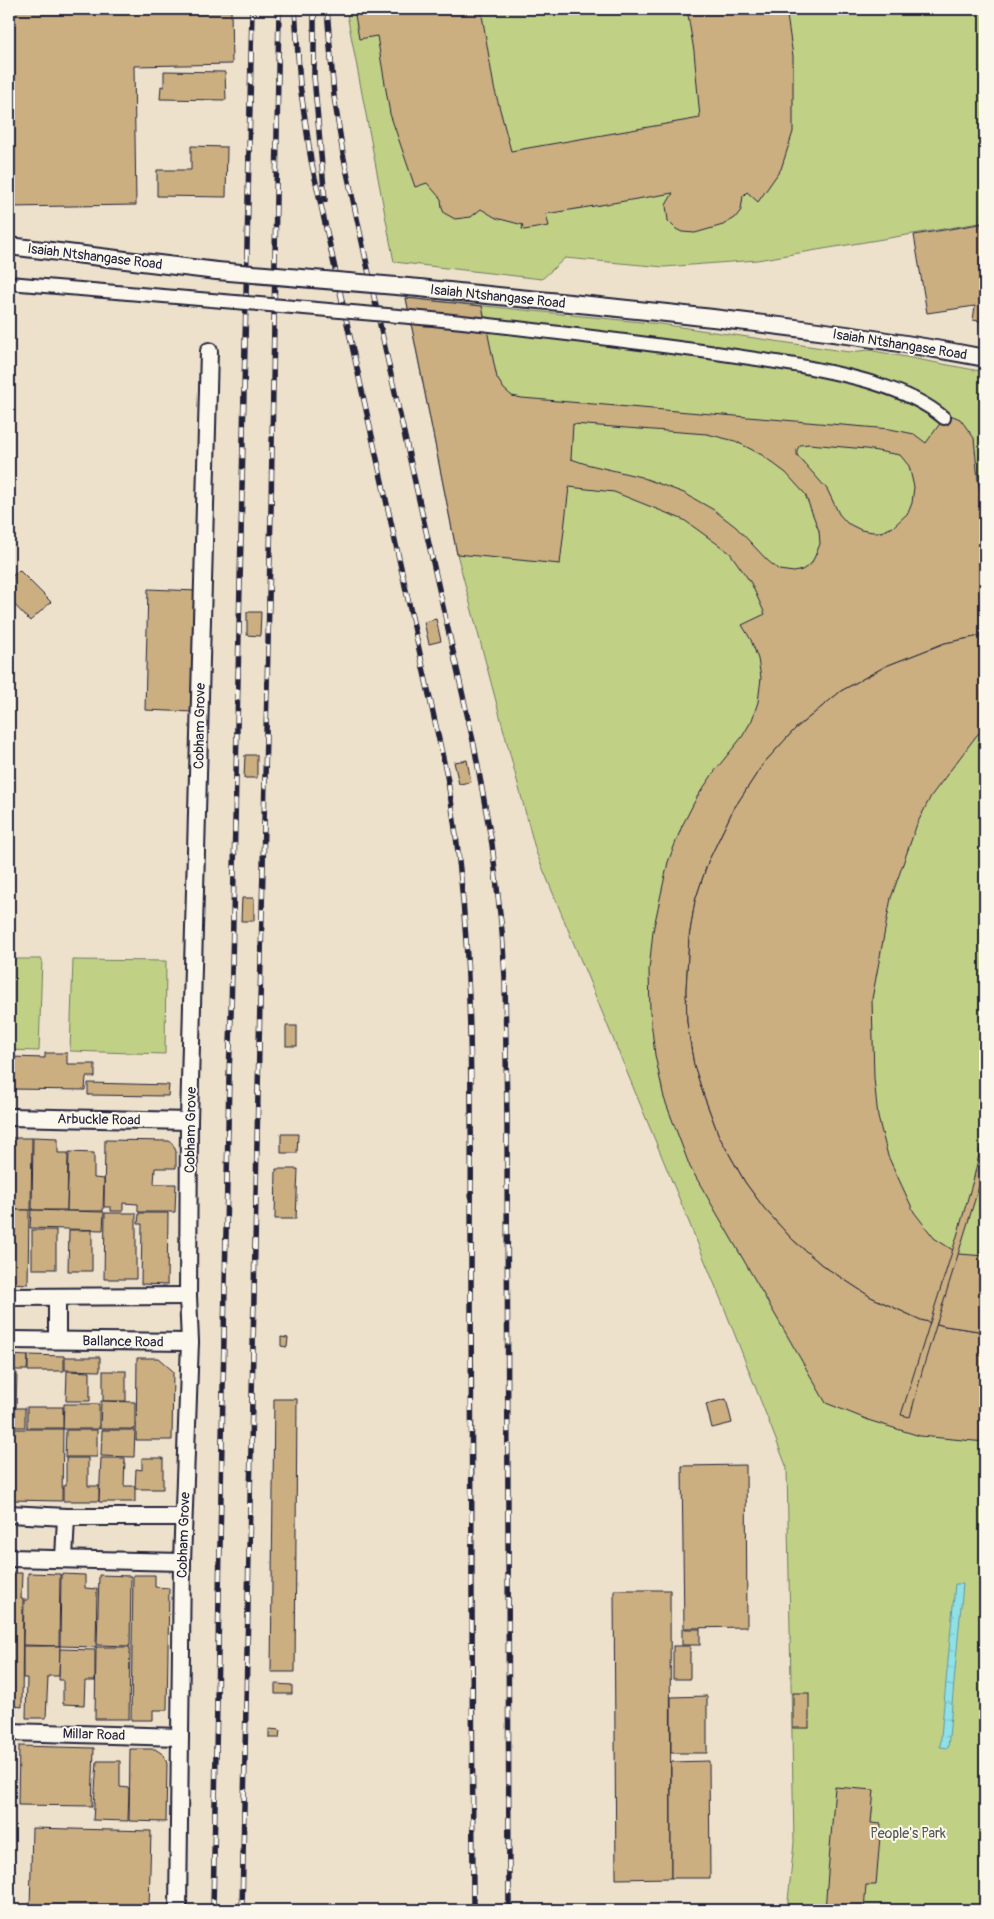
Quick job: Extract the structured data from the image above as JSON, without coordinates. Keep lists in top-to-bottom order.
{
  "streets": {
    "street": [
      "Isaiah Ntshangase Road",
      "Cobham Grove",
      "Arbuckle Road",
      "Ballance Road",
      "Millar Road"
    ]
  },
  "crossings": [
    ["Cobham Grove", "Arbuckle Road"],
    ["Cobham Grove", "Ballance Road"],
    ["Cobham Grove", "Millar Road"]
  ],
  "parks": ["People's Park"]
}
